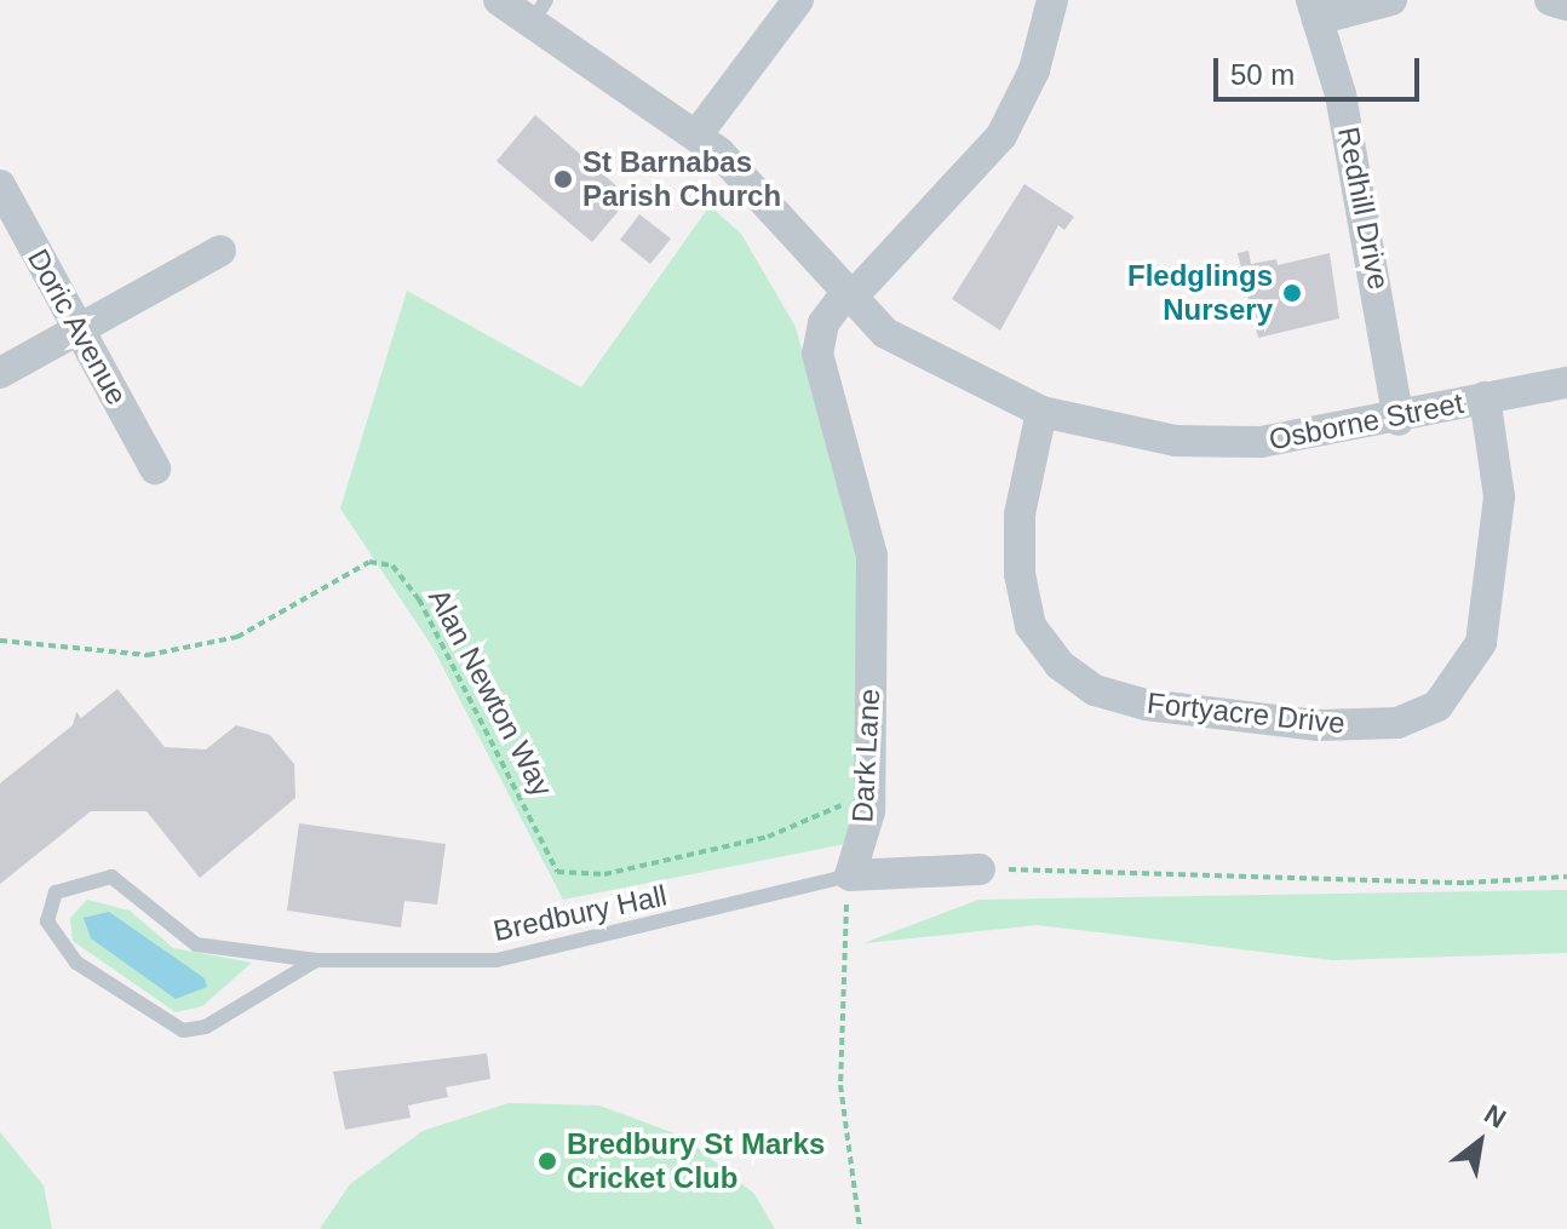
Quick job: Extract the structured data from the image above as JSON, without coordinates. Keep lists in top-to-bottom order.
{
  "streets": {
    "street": [
      "Redhill Drive",
      "Doric Avenue",
      "Osborne Street",
      "Fortyacre Drive",
      "Dark Lane"
    ],
    "lane": ["Bredbury Hall"],
    "path": ["Alan Newton Way"]
  },
  "crossings": [
    ["Redhill Drive", "Osborne Street"],
    ["Osborne Street", "Fortyacre Drive"],
    ["Osborne Street", "Dark Lane"],
    ["Alan Newton Way", "Dark Lane"],
    ["Dark Lane", "Bredbury Hall"]
  ],
  "places": ["St Barnabas Parish Church", "Fledglings Nursery", "Bredbury St Marks Cricket Club"],
  "scale_bar": "50 m",
  "north": "top right"
}
